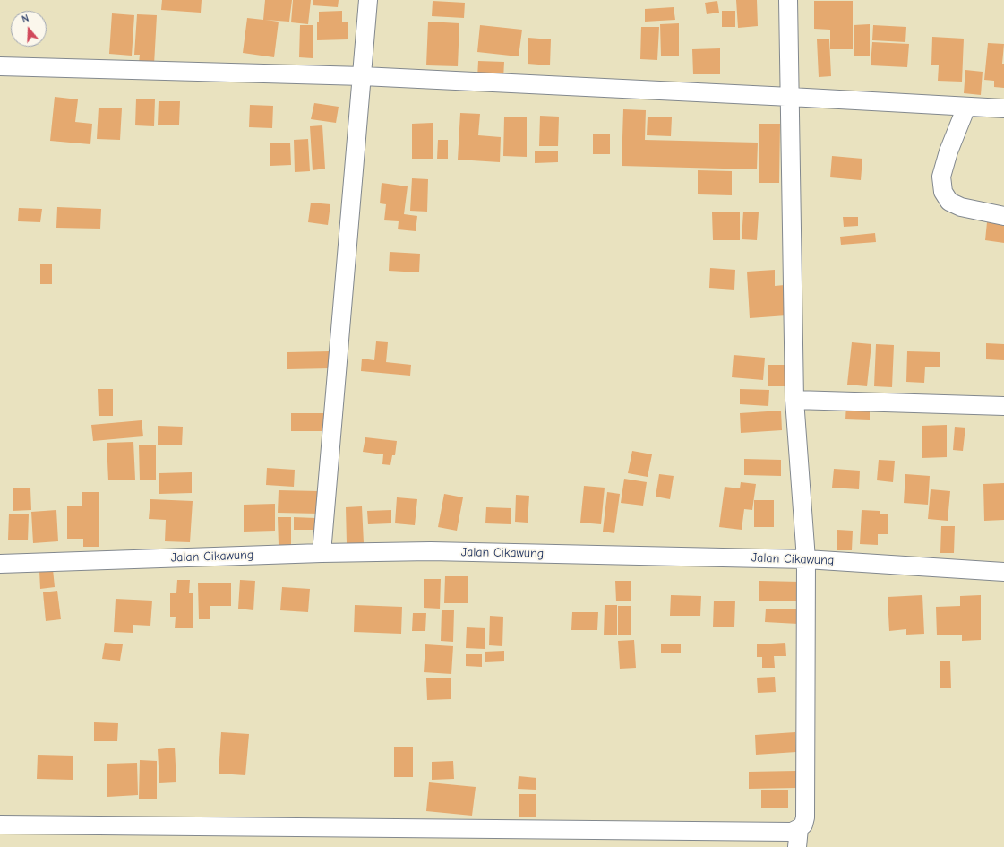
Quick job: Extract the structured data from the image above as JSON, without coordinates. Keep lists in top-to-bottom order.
{
  "streets": {
    "street": ["Jalan Cikawung"]
  },
  "north": "top"
}
